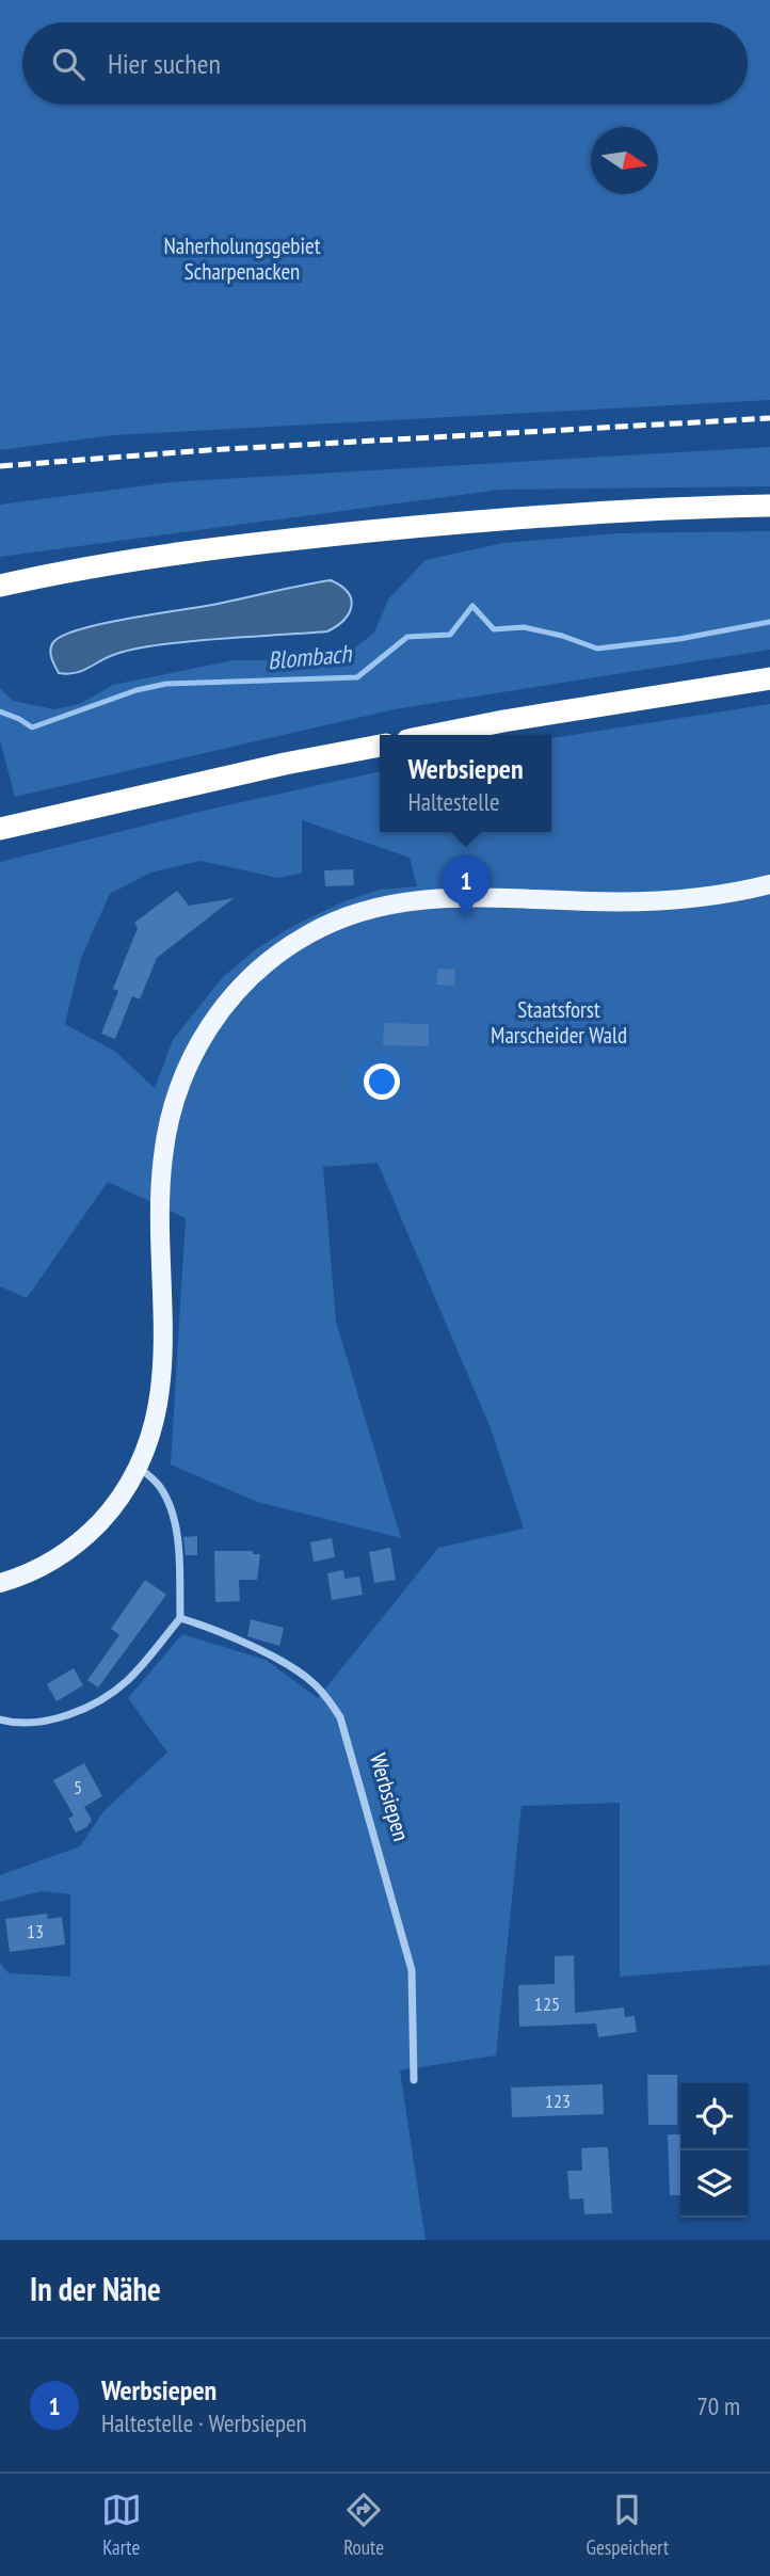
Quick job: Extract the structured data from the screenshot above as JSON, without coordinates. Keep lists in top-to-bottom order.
{
  "streets": {
    "street": ["Werbsiepen"]
  },
  "water": ["Blombach"],
  "parks": ["Naherholungsgebiet Scharpenacken", "Staatsforst Marscheider Wald"],
  "house_numbers": [
    "5",
    "13",
    "125",
    "123"
  ],
  "north": "right",
  "page": {
    "search": "Hier suchen",
    "popup": ["Werbsiepen", "Haltestelle"],
    "pins": "1",
    "heading": "In der Nähe",
    "list": [
      {
        "mark": "1",
        "name": "Werbsiepen",
        "note": "Haltestelle · Werbsiepen",
        "value": "70 m"
      }
    ],
    "nav": ["Karte", "Route", "Gespeichert"]
  }
}
